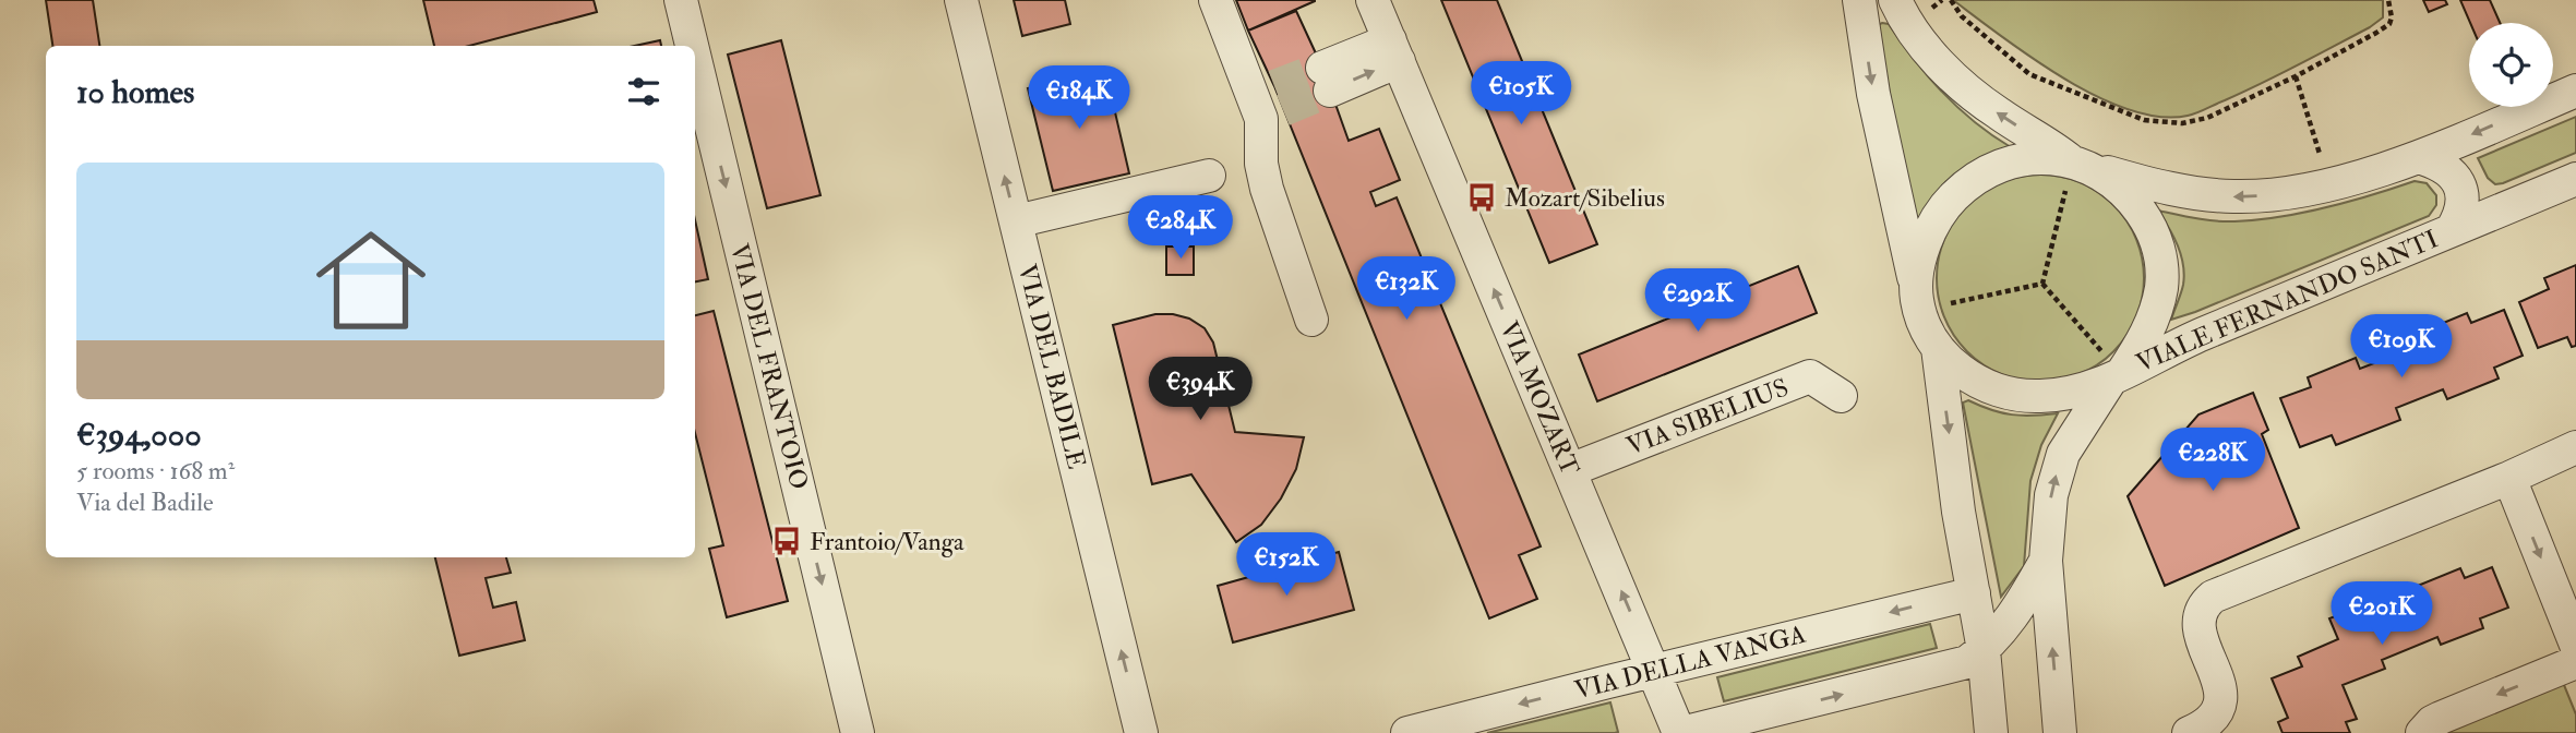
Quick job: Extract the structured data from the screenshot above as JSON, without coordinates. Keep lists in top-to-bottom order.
{
  "streets": {
    "street": [
      "VIALE FERNANDO SANTI",
      "VIA DEL FRANTOIO",
      "VIA DEL BADILE",
      "VIA MOZART",
      "VIA SIBELIUS",
      "VIA DELLA VANGA"
    ]
  },
  "crossings": [
    ["VIA MOZART", "VIA SIBELIUS"],
    ["VIA MOZART", "VIA DELLA VANGA"]
  ],
  "one_way": ["VIA DEL FRANTOIO"],
  "places": {
    "bus stop": ["Mozart/Sibelius", "Frantoio/Vanga"]
  },
  "page": {
    "heading": "10 homes",
    "price": [
      "€105K",
      "€184K",
      "€284K",
      "€132K",
      "€292K",
      "€109K",
      "€394K",
      "€228K",
      "€152K",
      "€201K"
    ],
    "list": [
      {
        "name": "€394,000",
        "note": "5 rooms · 168 m² · Via del Badile"
      }
    ]
  }
}
